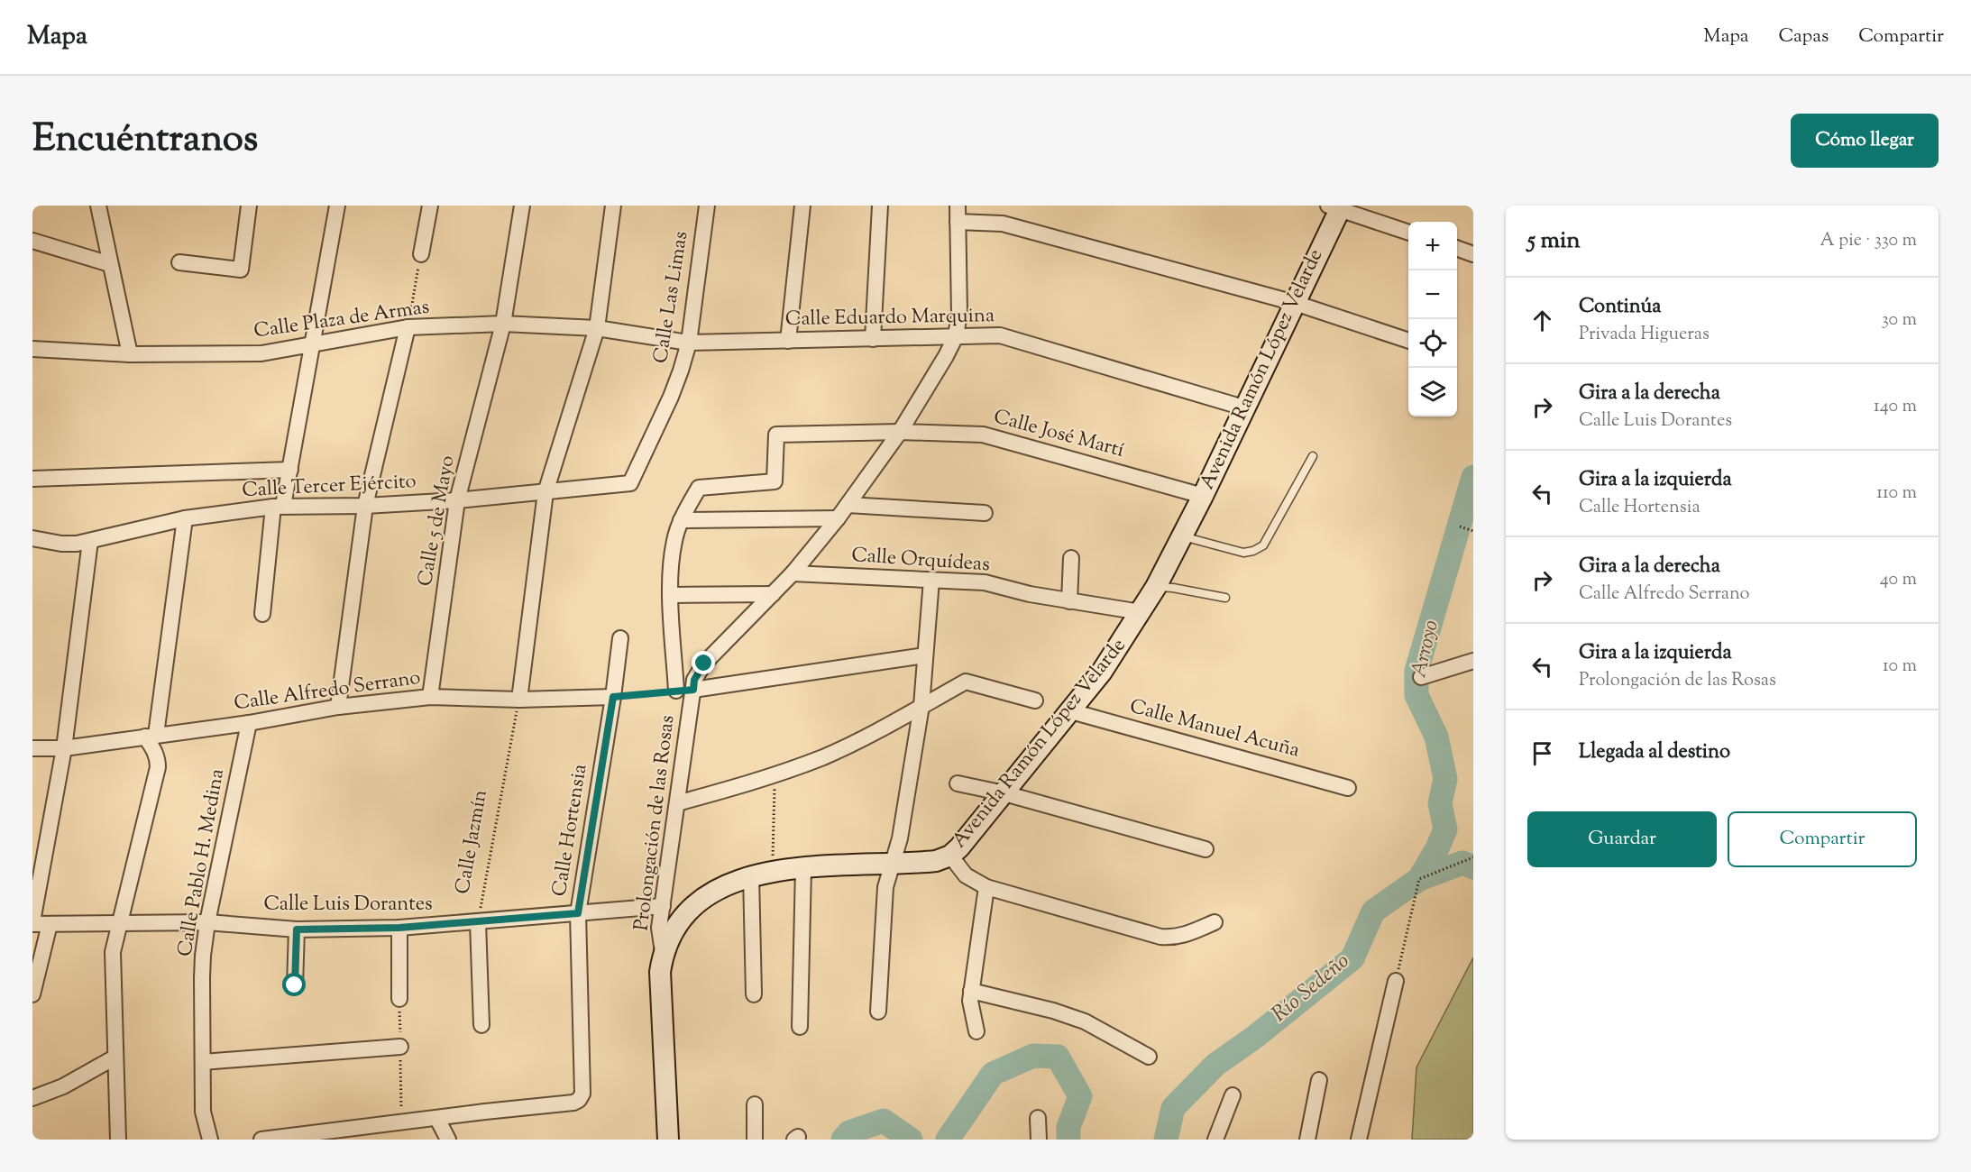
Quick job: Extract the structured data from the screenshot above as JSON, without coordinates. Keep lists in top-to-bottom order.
{
  "streets": {
    "main road": ["Avenida Ramón López Velarde"],
    "street": [
      "Calle Las Limas",
      "Calle Eduardo Marquina",
      "Calle Plaza de Armas",
      "Calle José Martí",
      "Calle Tercer Ejército",
      "Calle 5 de Mayo",
      "Calle Orquídeas",
      "Calle Alfredo Serrano",
      "Calle Manuel Acuña",
      "Prolongación de las Rosas",
      "Calle Hortensia",
      "Calle Jazmín",
      "Calle Pablo H. Medina",
      "Calle Luis Dorantes"
    ]
  },
  "crossings": [
    ["Calle Las Limas", "Calle Eduardo Marquina"],
    ["Calle Las Limas", "Calle Plaza de Armas"],
    ["Calle Las Limas", "Calle Tercer Ejército"],
    ["Calle Eduardo Marquina", "Calle Plaza de Armas"],
    ["Calle Eduardo Marquina", "Avenida Ramón López Velarde"],
    ["Calle Eduardo Marquina", "Prolongación de las Rosas"],
    ["Calle Plaza de Armas", "Calle 5 de Mayo"],
    ["Avenida Ramón López Velarde", "Calle José Martí"],
    ["Avenida Ramón López Velarde", "Calle Orquídeas"],
    ["Avenida Ramón López Velarde", "Calle Manuel Acuña"],
    ["Avenida Ramón López Velarde", "Prolongación de las Rosas"],
    ["Calle José Martí", "Prolongación de las Rosas"],
    ["Calle Tercer Ejército", "Calle 5 de Mayo"],
    ["Calle 5 de Mayo", "Calle Alfredo Serrano"],
    ["Calle Orquídeas", "Prolongación de las Rosas"],
    ["Calle Alfredo Serrano", "Calle Hortensia"],
    ["Calle Alfredo Serrano", "Calle Jazmín"],
    ["Calle Alfredo Serrano", "Calle Pablo H. Medina"],
    ["Prolongación de las Rosas", "Calle Luis Dorantes"],
    ["Calle Hortensia", "Calle Luis Dorantes"],
    ["Calle Jazmín", "Calle Luis Dorantes"],
    ["Calle Pablo H. Medina", "Calle Luis Dorantes"]
  ],
  "water": ["Arroyo", "Río Sedeño"],
  "page": {
    "header": "Mapa",
    "nav": ["Mapa", "Capas", "Compartir"],
    "title": "Encuéntranos",
    "buttons": [
      "Cómo llegar",
      ["Guardar", "Compartir"]
    ],
    "heading": ["5 min", "A pie · 330 m"],
    "map_buttons": ["+", "−"],
    "list": [
      ["Continúa", "Privada Higueras", "30 m"],
      ["Gira a la derecha", "Calle Luis Dorantes", "140 m"],
      ["Gira a la izquierda", "Calle Hortensia", "110 m"],
      ["Gira a la derecha", "Calle Alfredo Serrano", "40 m"],
      ["Gira a la izquierda", "Prolongación de las Rosas", "10 m"],
      "Llegada al destino"
    ]
  }
}
